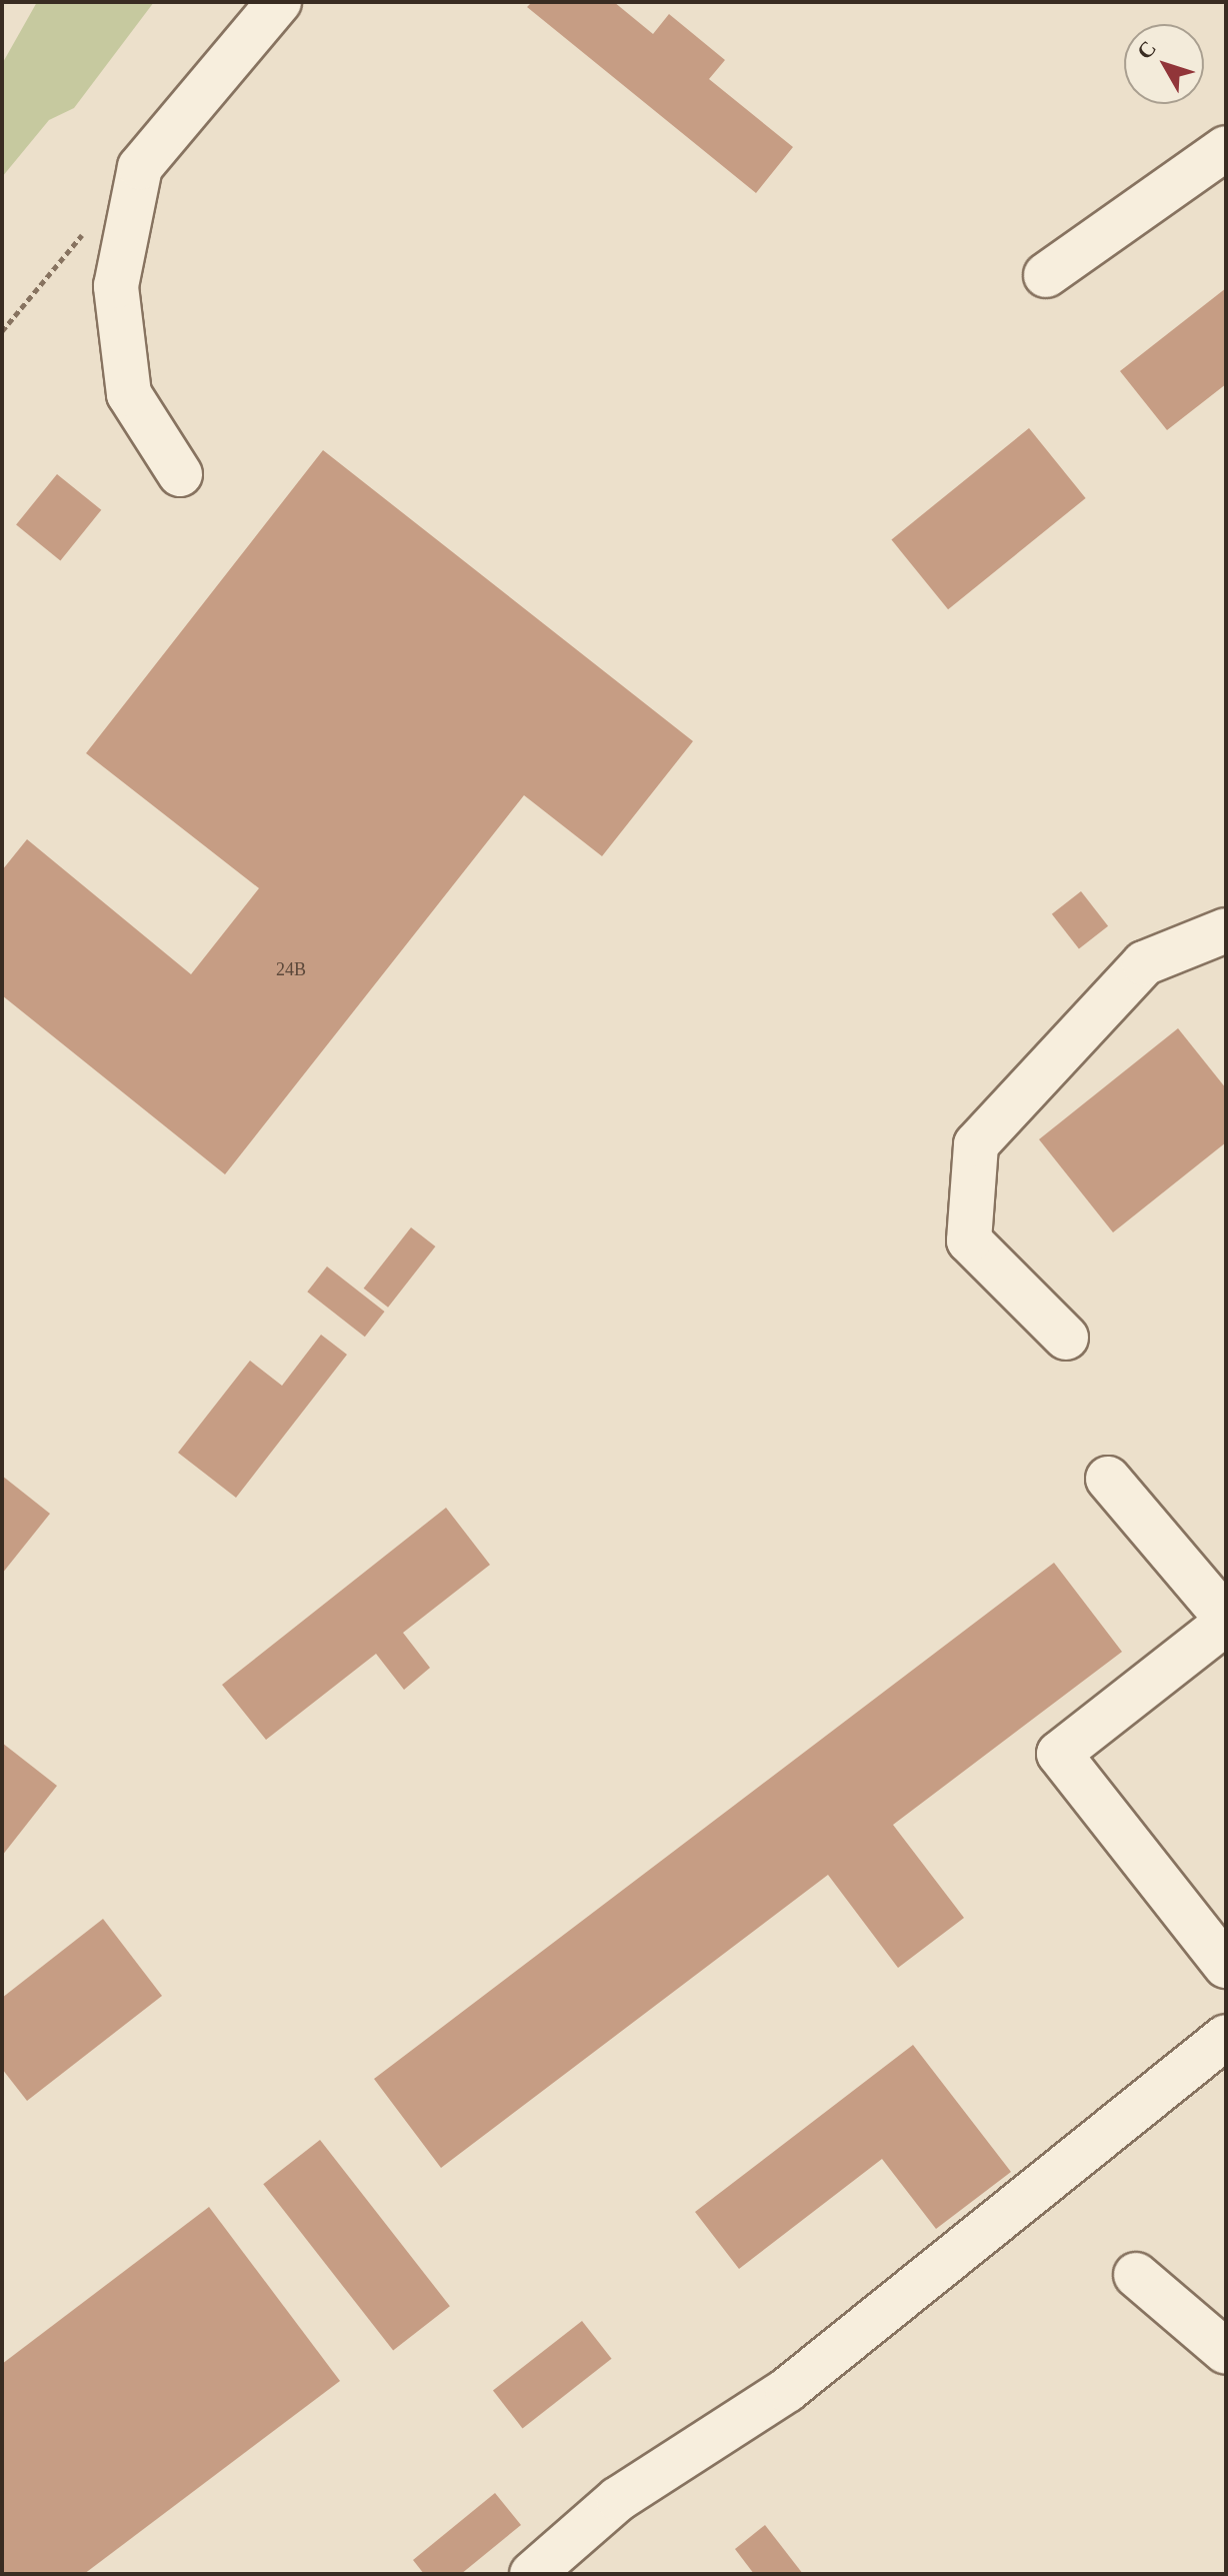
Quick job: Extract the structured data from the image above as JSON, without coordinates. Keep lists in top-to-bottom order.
{
  "house_numbers": ["24В"],
  "north": "top left"
}
